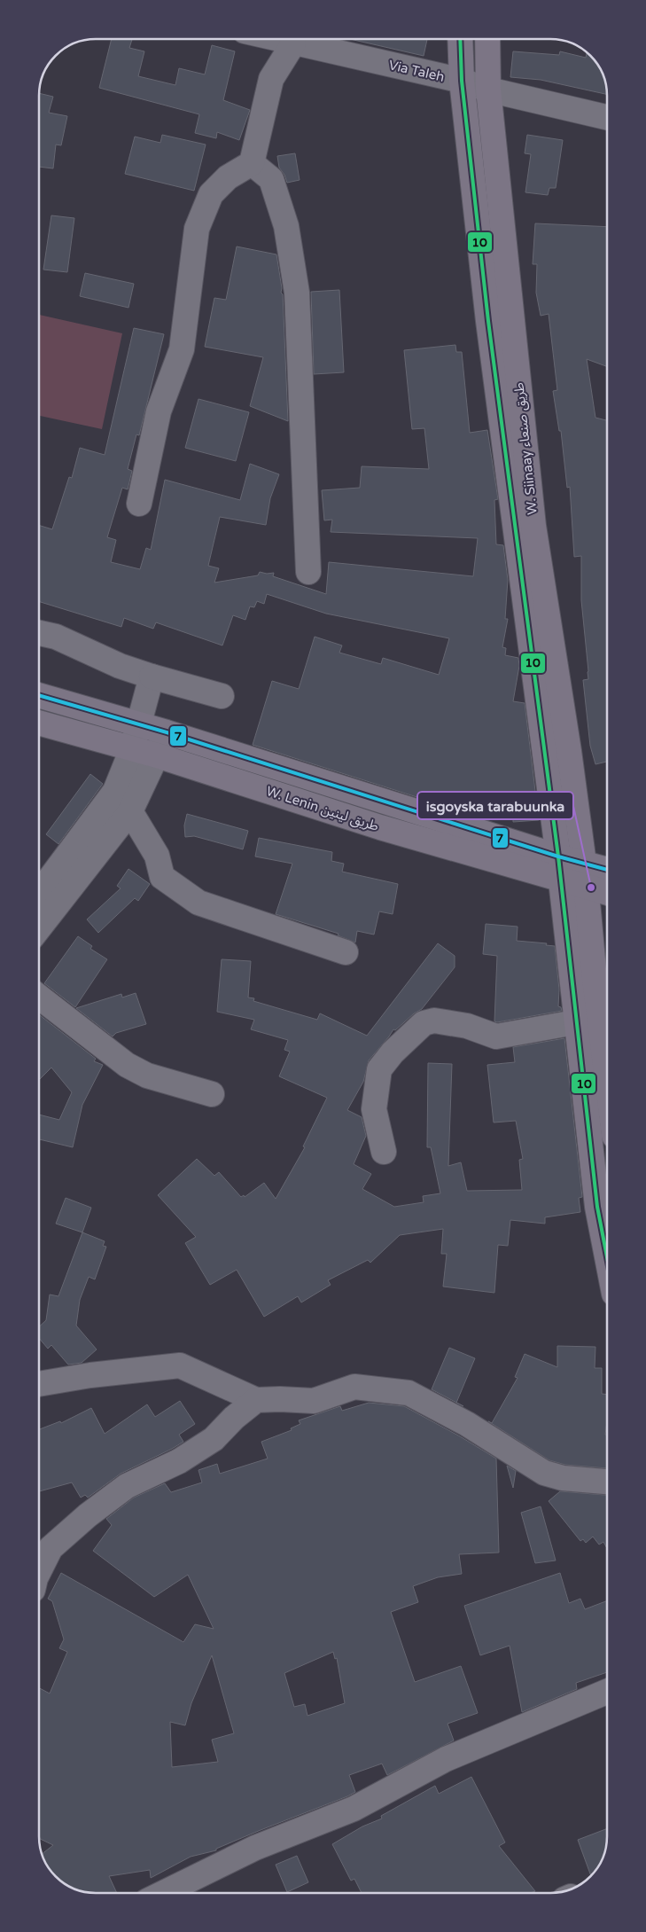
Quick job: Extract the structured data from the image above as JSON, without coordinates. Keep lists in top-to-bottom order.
{
  "streets": {
    "main road": ["W. Siinaay طريق صنعاء", "W. Lenin طريق لينين"],
    "street": ["Via Taleh"]
  },
  "crossings": [
    ["Via Taleh", "W. Siinaay طريق صنعاء"],
    ["W. Siinaay طريق صنعاء", "W. Lenin طريق لينين"]
  ],
  "places": ["isgoyska tarabuunka"],
  "lines": ["transit line 10", "transit line 7"]
}
